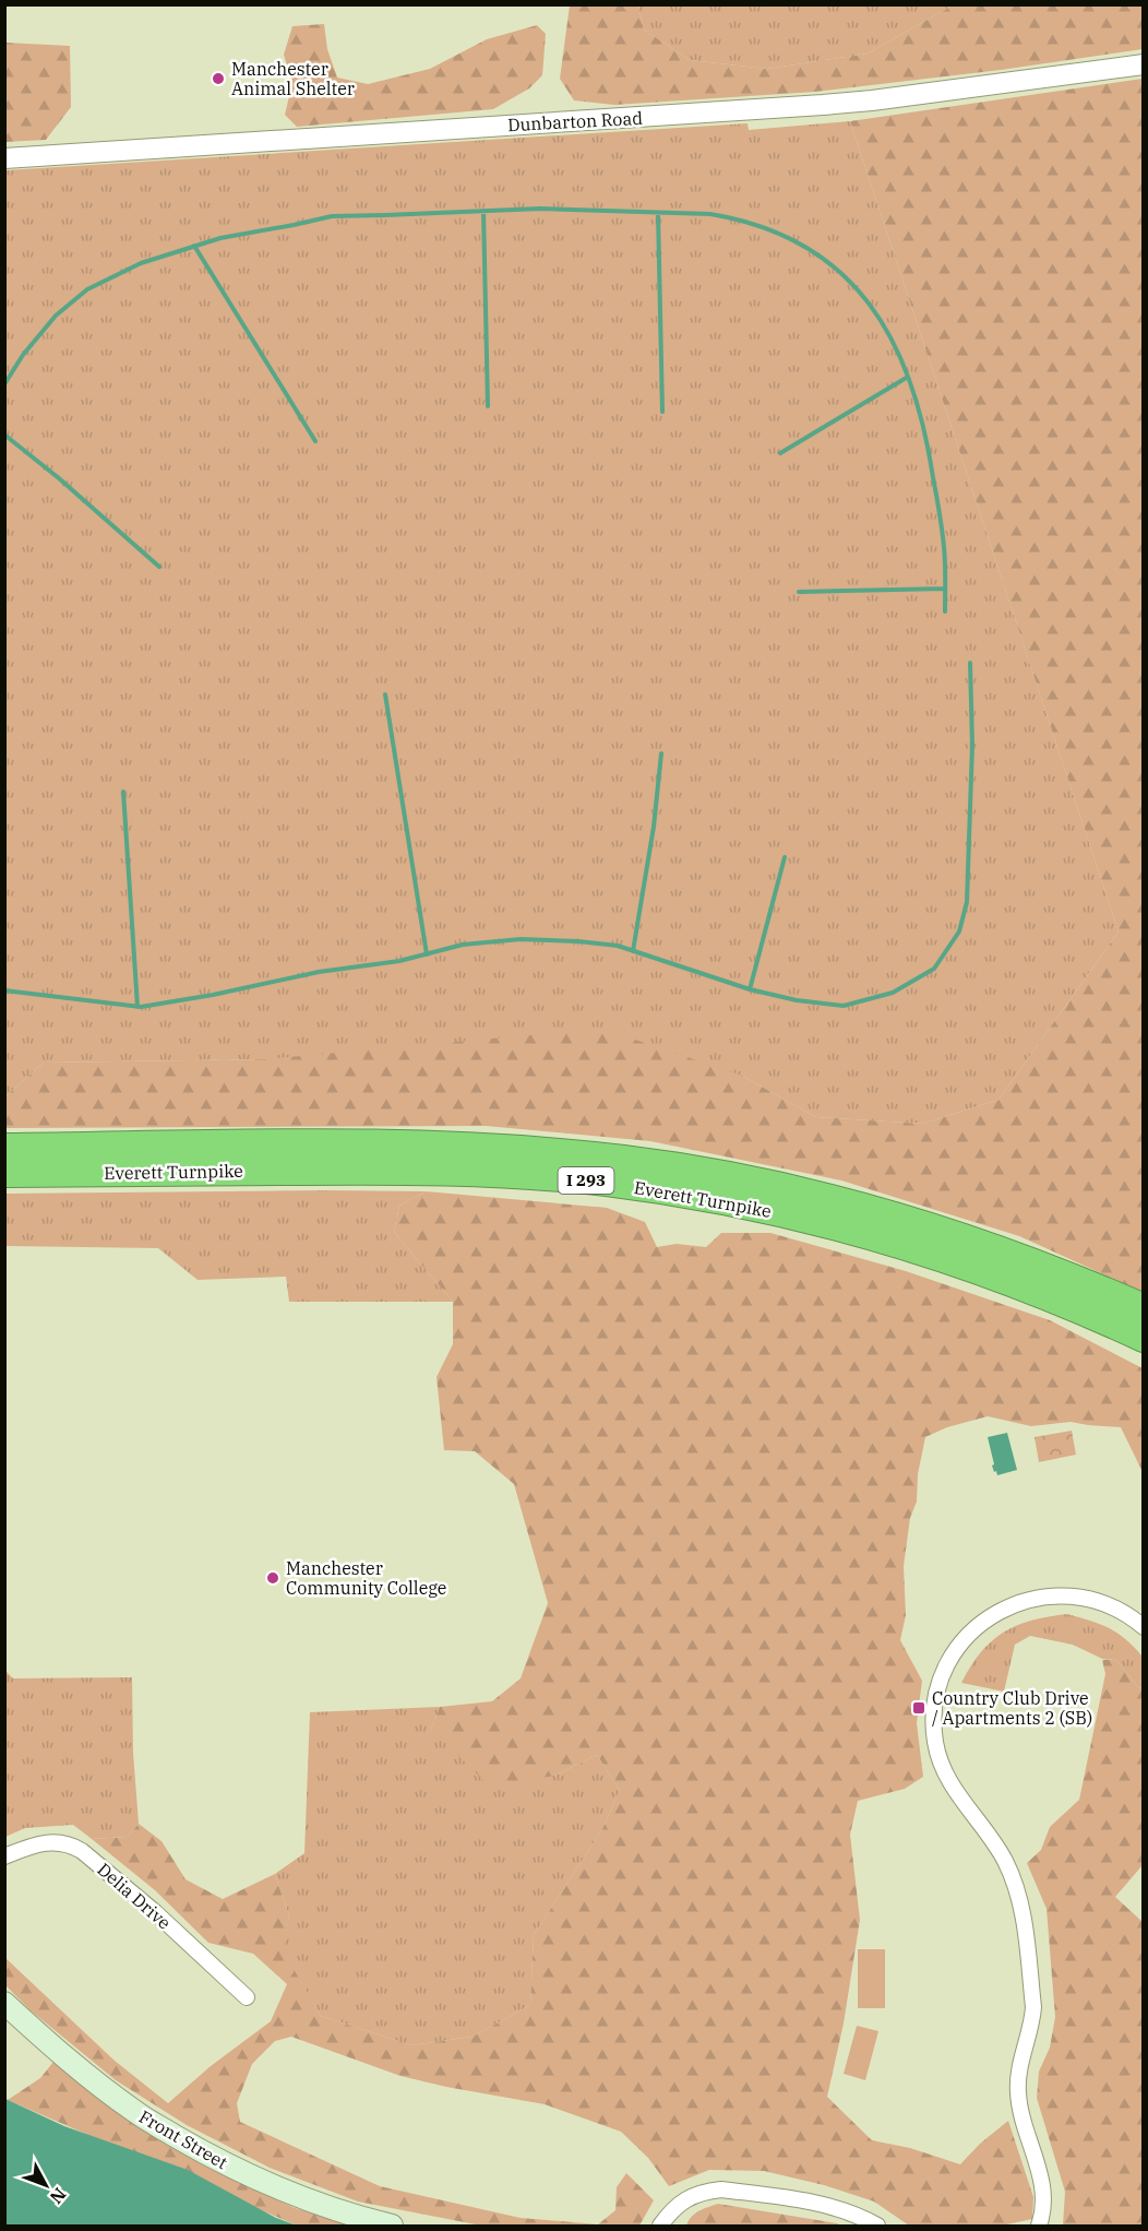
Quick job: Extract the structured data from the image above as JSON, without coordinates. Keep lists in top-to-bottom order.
{
  "streets": {
    "highway": ["Everett Turnpike", "I 293"],
    "main road": ["Front Street"],
    "street": ["Dunbarton Road", "Delia Drive"]
  },
  "places": {
    "other": ["Manchester Animal Shelter", "Manchester Community College"],
    "transit": ["Country Club Drive / Apartments 2 (SB)"]
  },
  "north": "bottom right"
}
